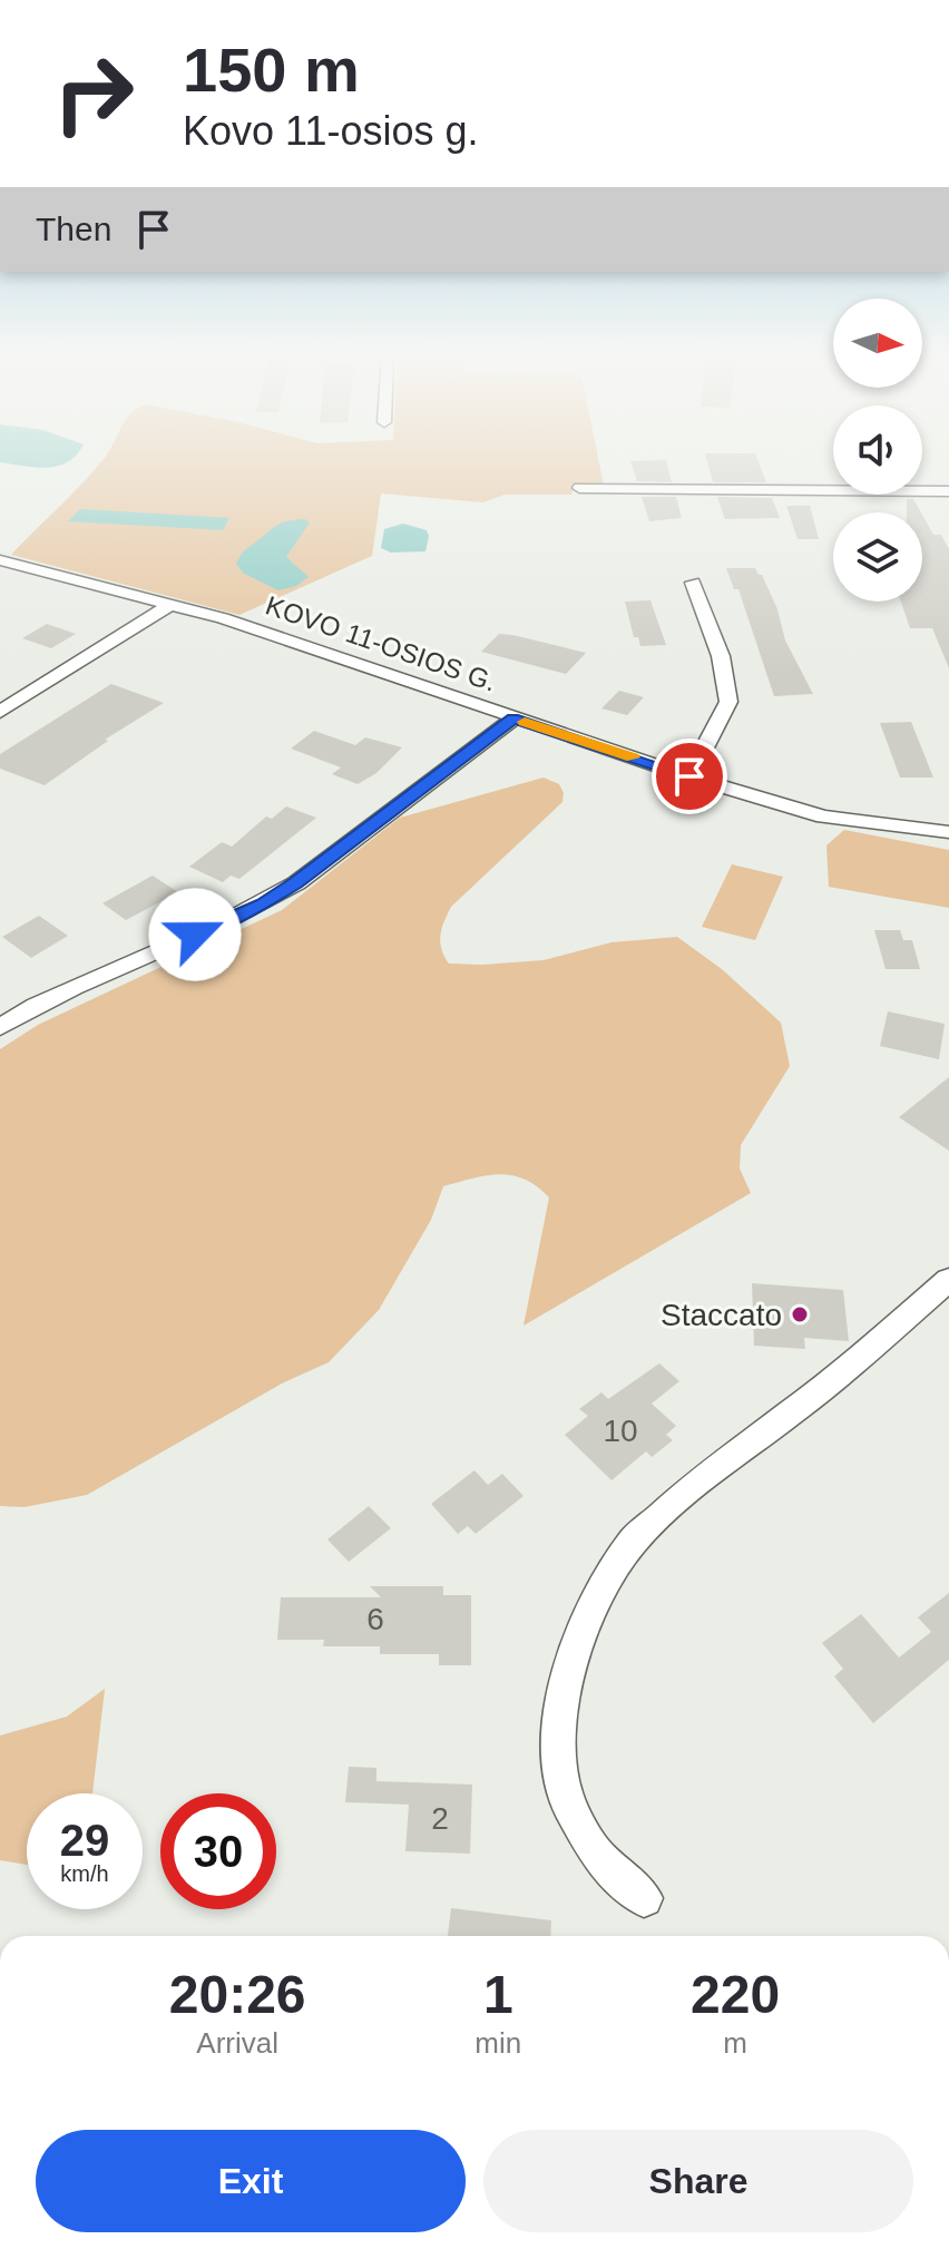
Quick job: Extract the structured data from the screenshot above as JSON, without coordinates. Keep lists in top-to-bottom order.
{
  "streets": {
    "street": ["KOVO 11-OSIOS G."]
  },
  "places": ["Staccato"],
  "house_numbers": ["10", "6", "2"],
  "north": "right",
  "page": {
    "turn": ["150 m", "Kovo 11-osios g."],
    "then": "Then",
    "speed": "29 km/h",
    "limit": "30",
    "eta": [
      "20:26",
      "Arrival",
      "1",
      "min",
      "220",
      "m"
    ],
    "buttons": ["Exit", "Share"]
  }
}
